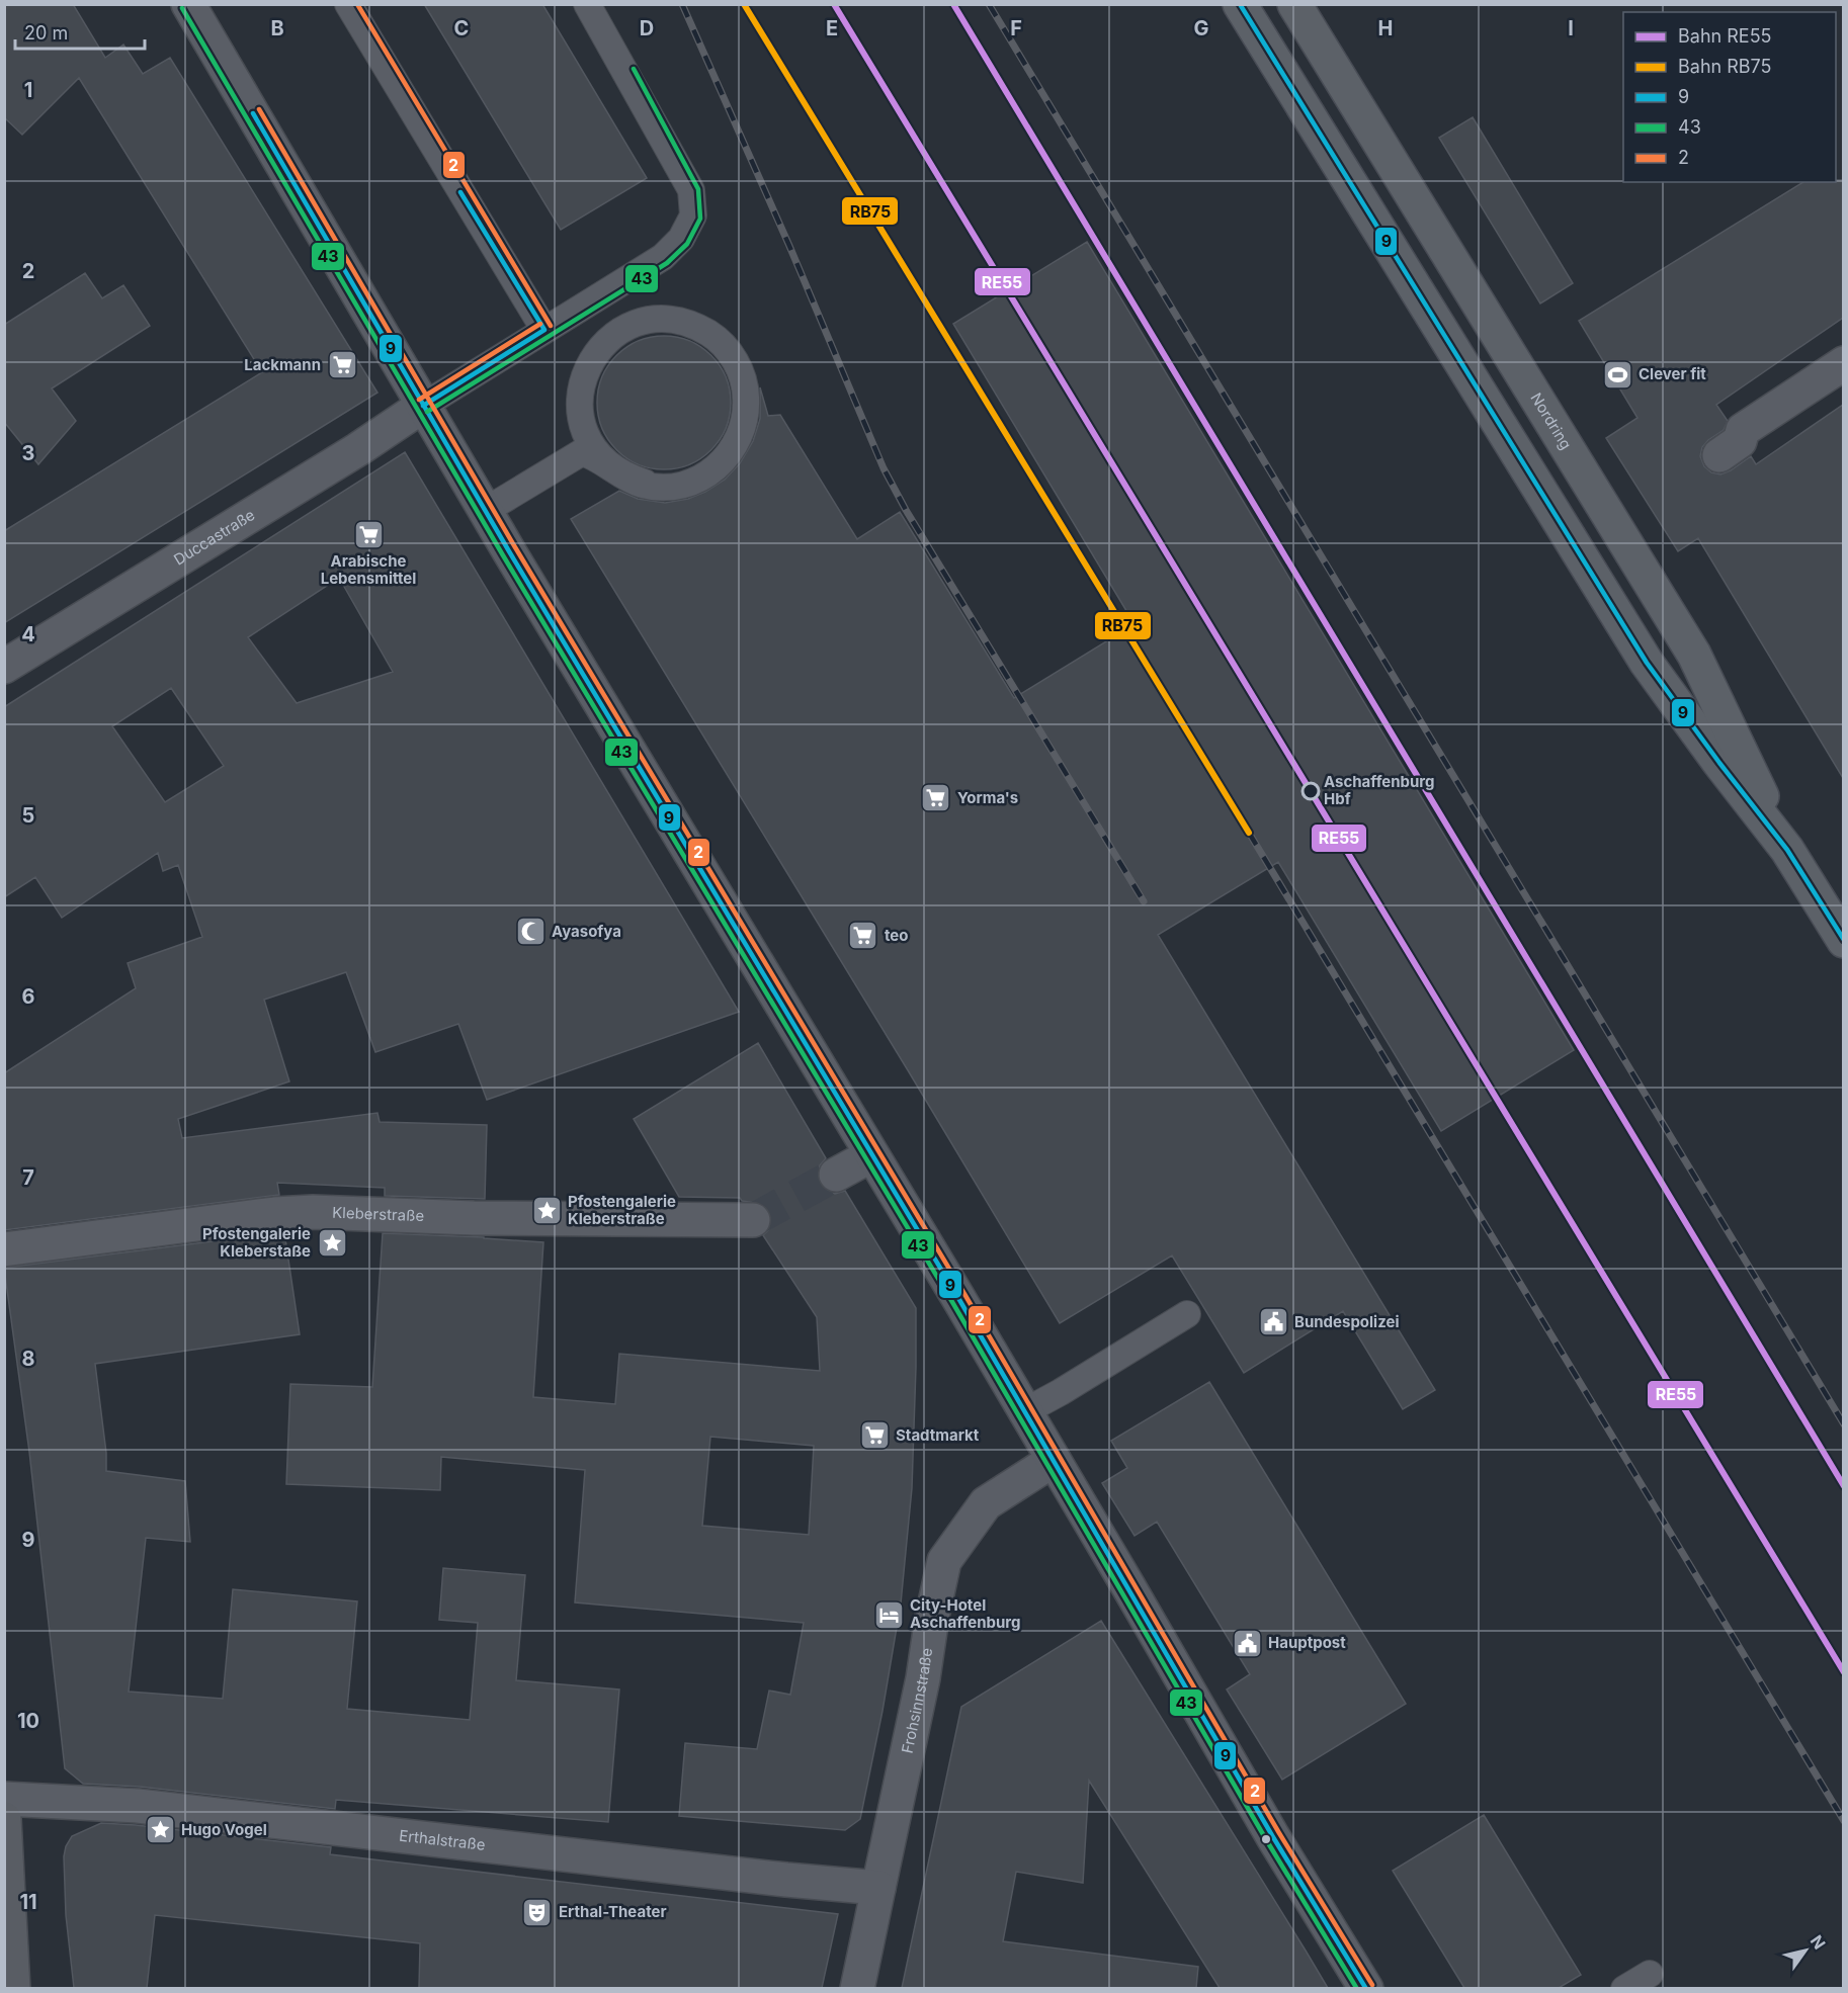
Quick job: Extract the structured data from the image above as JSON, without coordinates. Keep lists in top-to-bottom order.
{
  "streets": {
    "main road": ["Nordring"],
    "street": [
      "Duccastraße",
      "Kleberstraße",
      "Frohsinnstraße",
      "Erthalstraße"
    ]
  },
  "crossings": [
    ["Frohsinnstraße", "Erthalstraße"]
  ],
  "places": {
    "supermarket": [
      "Lackmann",
      "Arabische Lebensmittel",
      "Yorma's",
      "teo",
      "Stadtmarkt"
    ],
    "sports": ["Clever fit"],
    "other": ["Aschaffenburg Hbf"],
    "mosque": ["Ayasofya"],
    "place": ["Pfostengalerie Kleberstraße", "Pfostengalerie Kleberstaße", "Hugo Vogel"],
    "public building": ["Bundespolizei", "Hauptpost"],
    "hotel": ["City-Hotel Aschaffenburg"],
    "theatre": ["Erthal-Theater"]
  },
  "lines": [
    "rail line RE55",
    "rail line RB75",
    "transit line 9",
    "transit line 2",
    "transit line 43"
  ],
  "legend": [
    "Bahn RE55",
    "Bahn RB75",
    "9",
    "43",
    "2"
  ],
  "scale_bar": "20 m",
  "north": "top right",
  "grid": {
    "columns": [
      "B",
      "C",
      "D",
      "E",
      "F",
      "G",
      "H",
      "I"
    ],
    "rows": [
      "1",
      "2",
      "3",
      "4",
      "5",
      "6",
      "7",
      "8",
      "9",
      "10",
      "11"
    ]
  }
}
